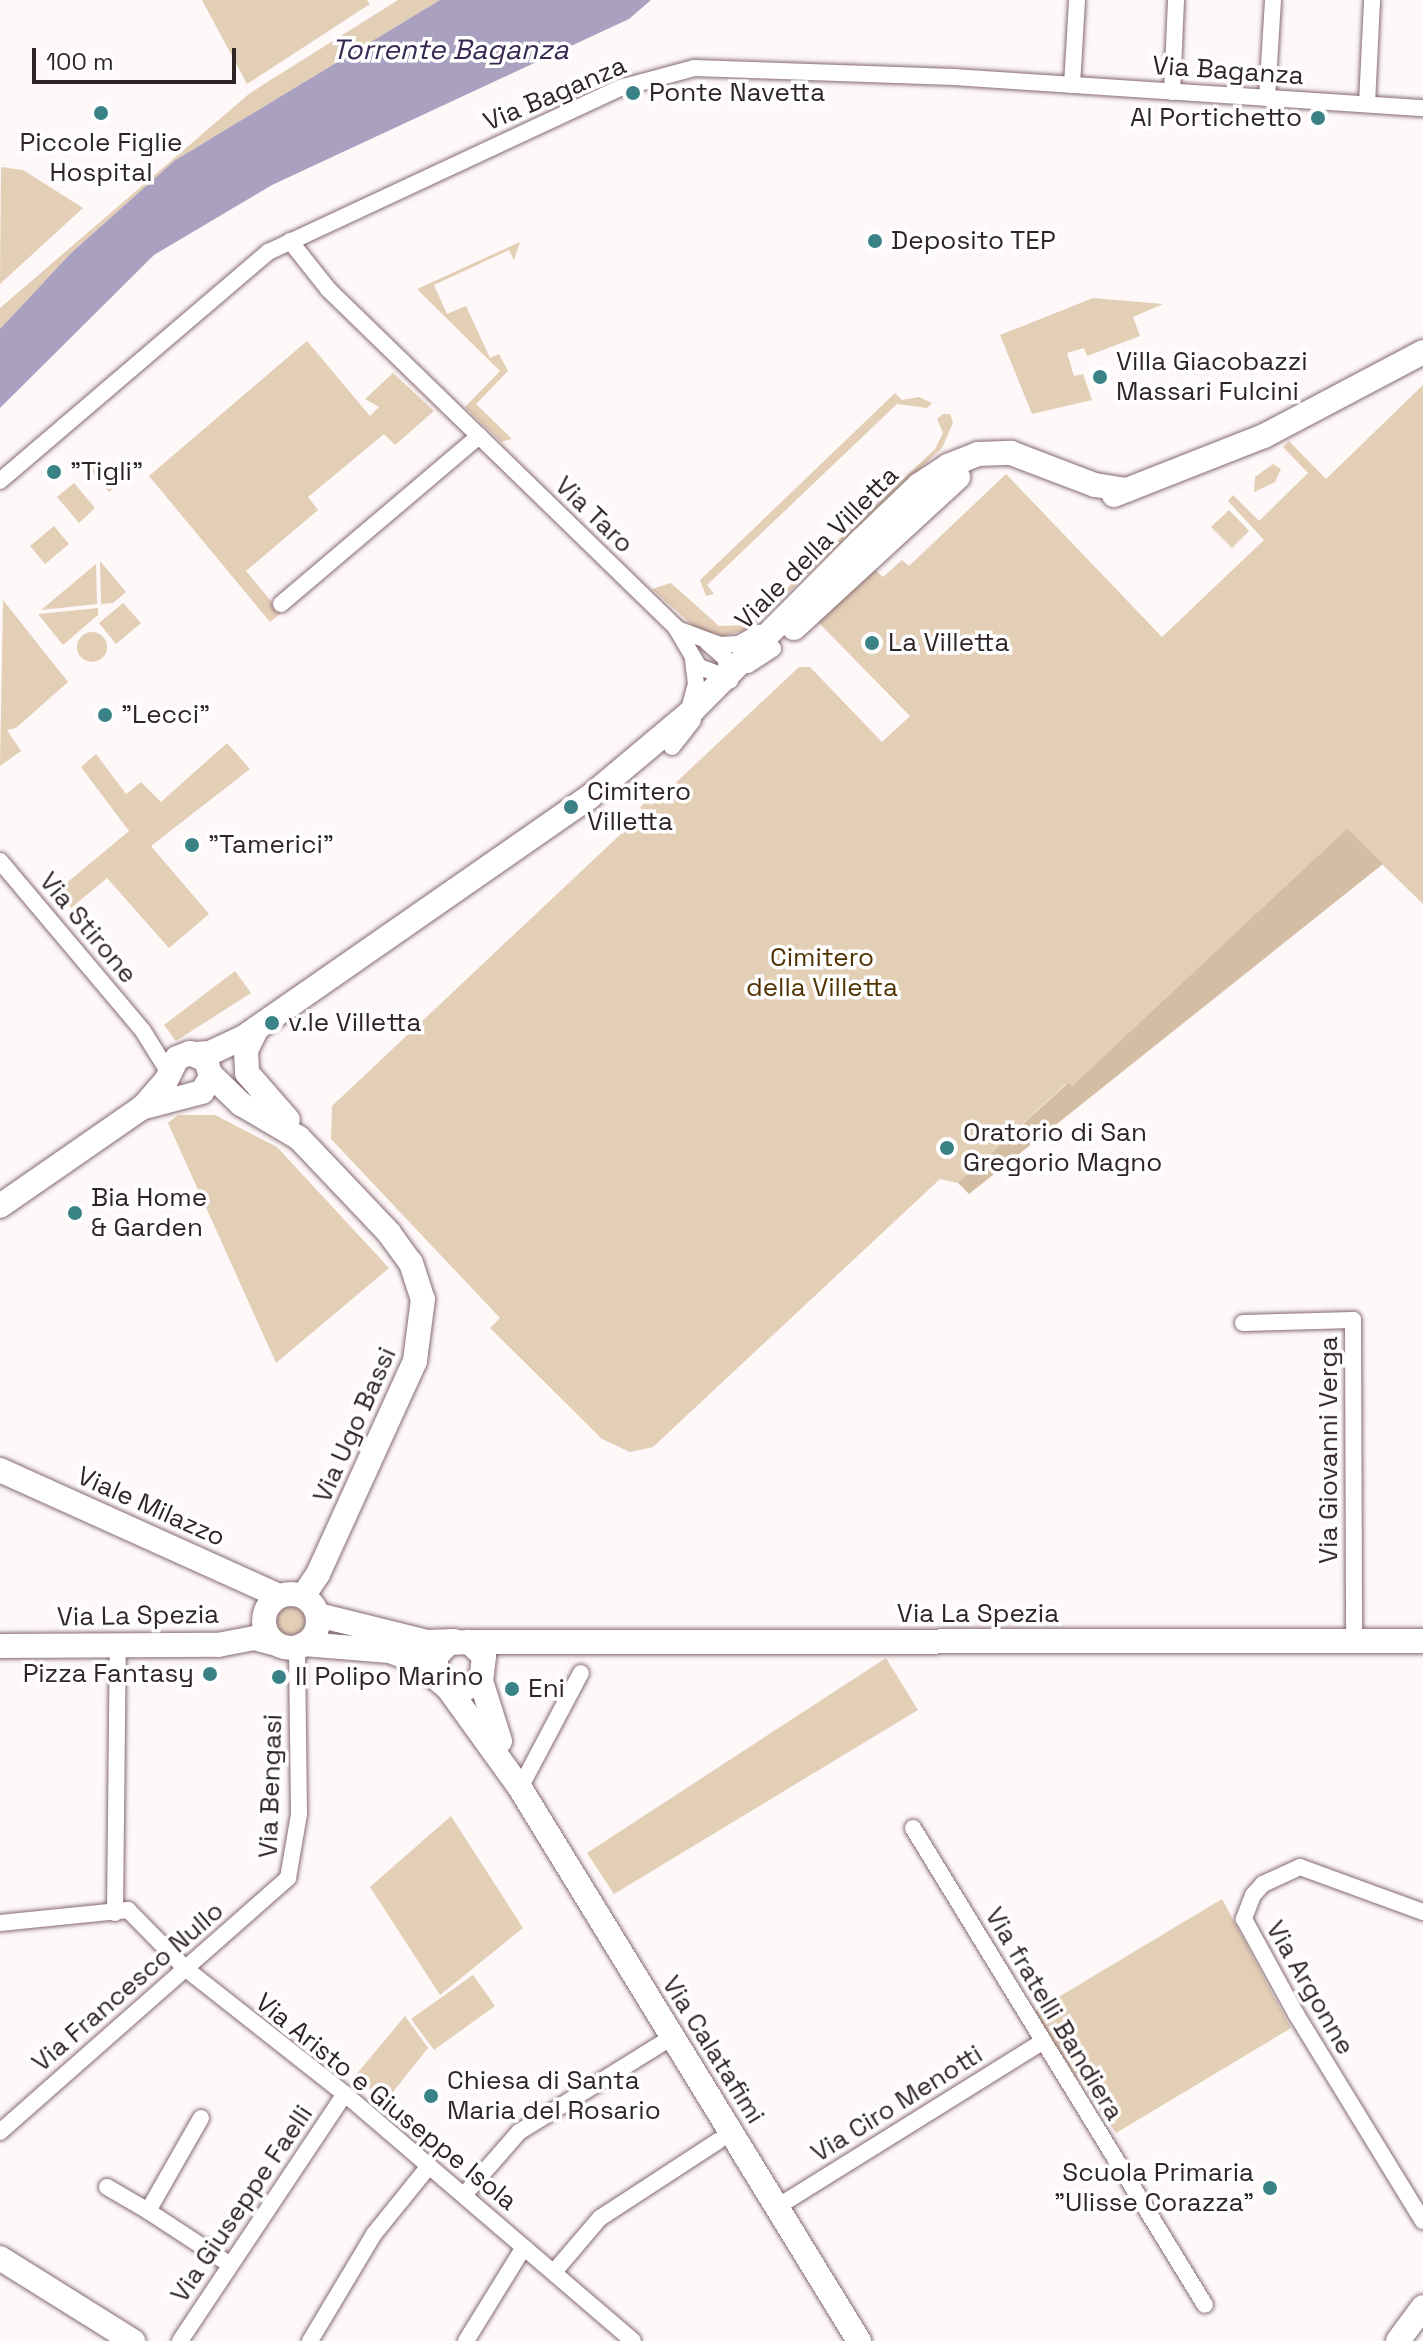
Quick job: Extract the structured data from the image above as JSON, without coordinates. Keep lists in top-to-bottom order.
{
  "streets": {
    "street": [
      "Via Baganza",
      "Via Taro",
      "Viale della Villetta",
      "Via Stirone",
      "Via Ugo Bassi",
      "Via Giovanni Verga",
      "Viale Milazzo",
      "Via La Spezia",
      "Via Bengasi",
      "Via Francesco Nullo",
      "Via Argonne",
      "Via fratelli Bandiera",
      "Via Calatafimi",
      "Via Aristo e Giuseppe Isola",
      "Via Ciro Menotti",
      "Via Giuseppe Faelli"
    ]
  },
  "crossings": [
    ["Via Baganza", "Via Taro"],
    ["Via Taro", "Viale della Villetta"],
    ["Viale della Villetta", "Via Stirone"],
    ["Viale della Villetta", "Via Ugo Bassi"],
    ["Via Stirone", "Via Ugo Bassi"],
    ["Via Ugo Bassi", "Viale Milazzo"],
    ["Via Ugo Bassi", "Via La Spezia"],
    ["Via Giovanni Verga", "Via La Spezia"],
    ["Viale Milazzo", "Via La Spezia"],
    ["Via La Spezia", "Via Bengasi"],
    ["Via La Spezia", "Via Calatafimi"],
    ["Via Bengasi", "Via Francesco Nullo"],
    ["Via Francesco Nullo", "Via Aristo e Giuseppe Isola"],
    ["Via fratelli Bandiera", "Via Ciro Menotti"],
    ["Via Calatafimi", "Via Ciro Menotti"],
    ["Via Aristo e Giuseppe Isola", "Via Giuseppe Faelli"]
  ],
  "water": ["Torrente Baganza"],
  "parks": ["Cimitero della Villetta"],
  "places": [
    "Ponte Navetta",
    "Piccole Figlie Hospital",
    "Al Portichetto",
    "Deposito TEP",
    "Villa Giacobazzi Massari Fulcini",
    "\"Tigli\"",
    "La Villetta",
    "\"Lecci\"",
    "Cimitero Villetta",
    "\"Tamerici\"",
    "v.le Villetta",
    "Oratorio di San Gregorio Magno",
    "Bia Home & Garden",
    "Pizza Fantasy",
    "Il Polipo Marino",
    "Eni",
    "Chiesa di Santa Maria del Rosario",
    "Scuola Primaria \"Ulisse Corazza\""
  ],
  "scale_bar": "100 m"
}
